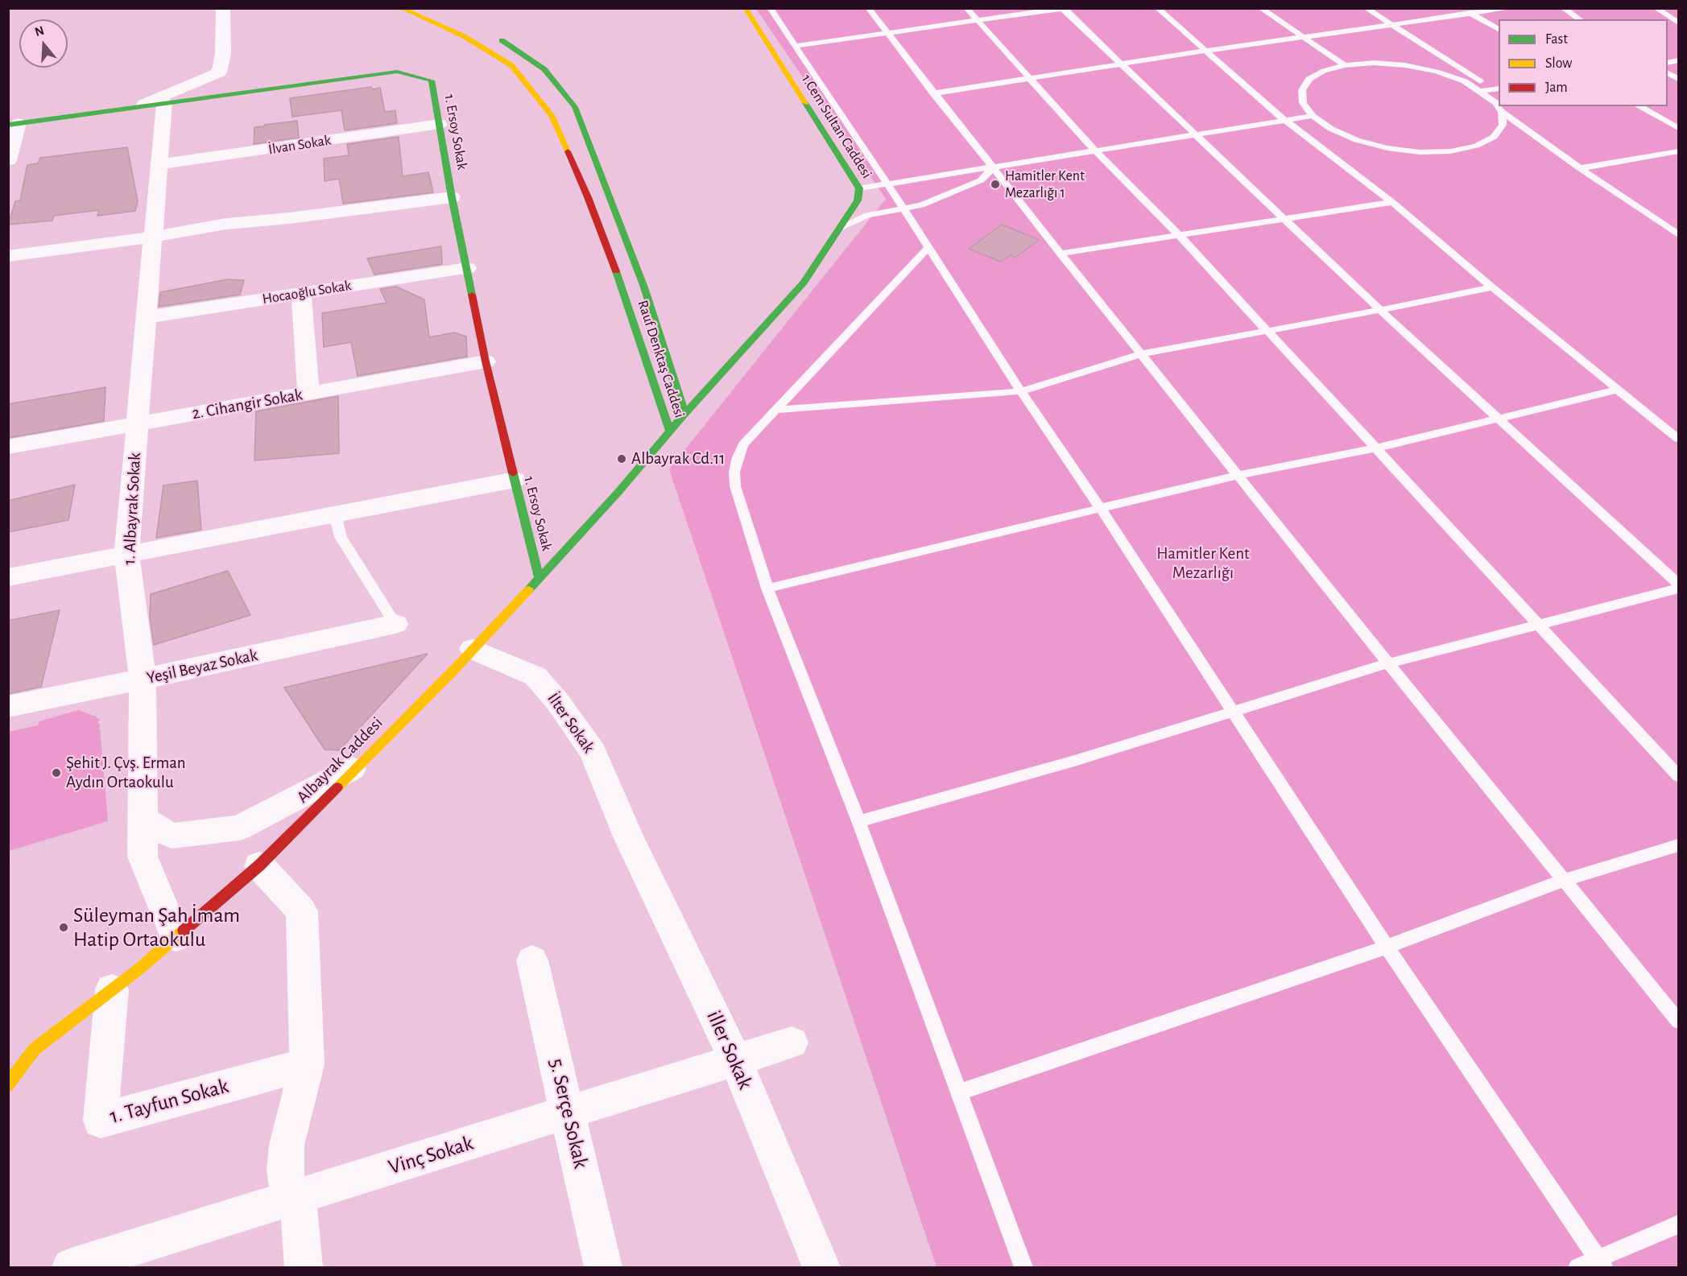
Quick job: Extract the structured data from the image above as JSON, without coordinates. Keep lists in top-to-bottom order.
{
  "streets": {
    "street": [
      "1.Cem Sultan Caddesi",
      "1. Ersoy Sokak",
      "İlvan Sokak",
      "Hocaoğlu Sokak",
      "Rauf Denktaş Caddesi",
      "2. Cihangir Sokak",
      "1. Albayrak Sokak",
      "Yeşil Beyaz Sokak",
      "İlter Sokak",
      "Albayrak Caddesi",
      "iller Sokak",
      "1. Tayfun Sokak",
      "5. Serçe Sokak",
      "Vinç Sokak"
    ]
  },
  "crossings": [
    ["1.Cem Sultan Caddesi", "Rauf Denktaş Caddesi"],
    ["1. Ersoy Sokak", "İlvan Sokak"],
    ["1. Ersoy Sokak", "Hocaoğlu Sokak"],
    ["1. Ersoy Sokak", "2. Cihangir Sokak"],
    ["1. Ersoy Sokak", "1. Albayrak Sokak"],
    ["1. Ersoy Sokak", "Albayrak Caddesi"],
    ["İlvan Sokak", "1. Albayrak Sokak"],
    ["Hocaoğlu Sokak", "1. Albayrak Sokak"],
    ["Rauf Denktaş Caddesi", "Albayrak Caddesi"],
    ["2. Cihangir Sokak", "1. Albayrak Sokak"],
    ["1. Albayrak Sokak", "Yeşil Beyaz Sokak"],
    ["1. Albayrak Sokak", "Albayrak Caddesi"],
    ["İlter Sokak", "Albayrak Caddesi"],
    ["İlter Sokak", "iller Sokak"],
    ["Albayrak Caddesi", "1. Tayfun Sokak"],
    ["iller Sokak", "Vinç Sokak"],
    ["5. Serçe Sokak", "Vinç Sokak"]
  ],
  "parks": ["Hamitler Kent Mezarlığı"],
  "places": [
    "Hamitler Kent Mezarlığı 1",
    "Albayrak Cd.11",
    "Şehit J. Çvş. Erman Aydın Ortaokulu",
    "Süleyman Şah İmam Hatip Ortaokulu"
  ],
  "legend": ["Fast", "Slow", "Jam"],
  "north": "top"
}
